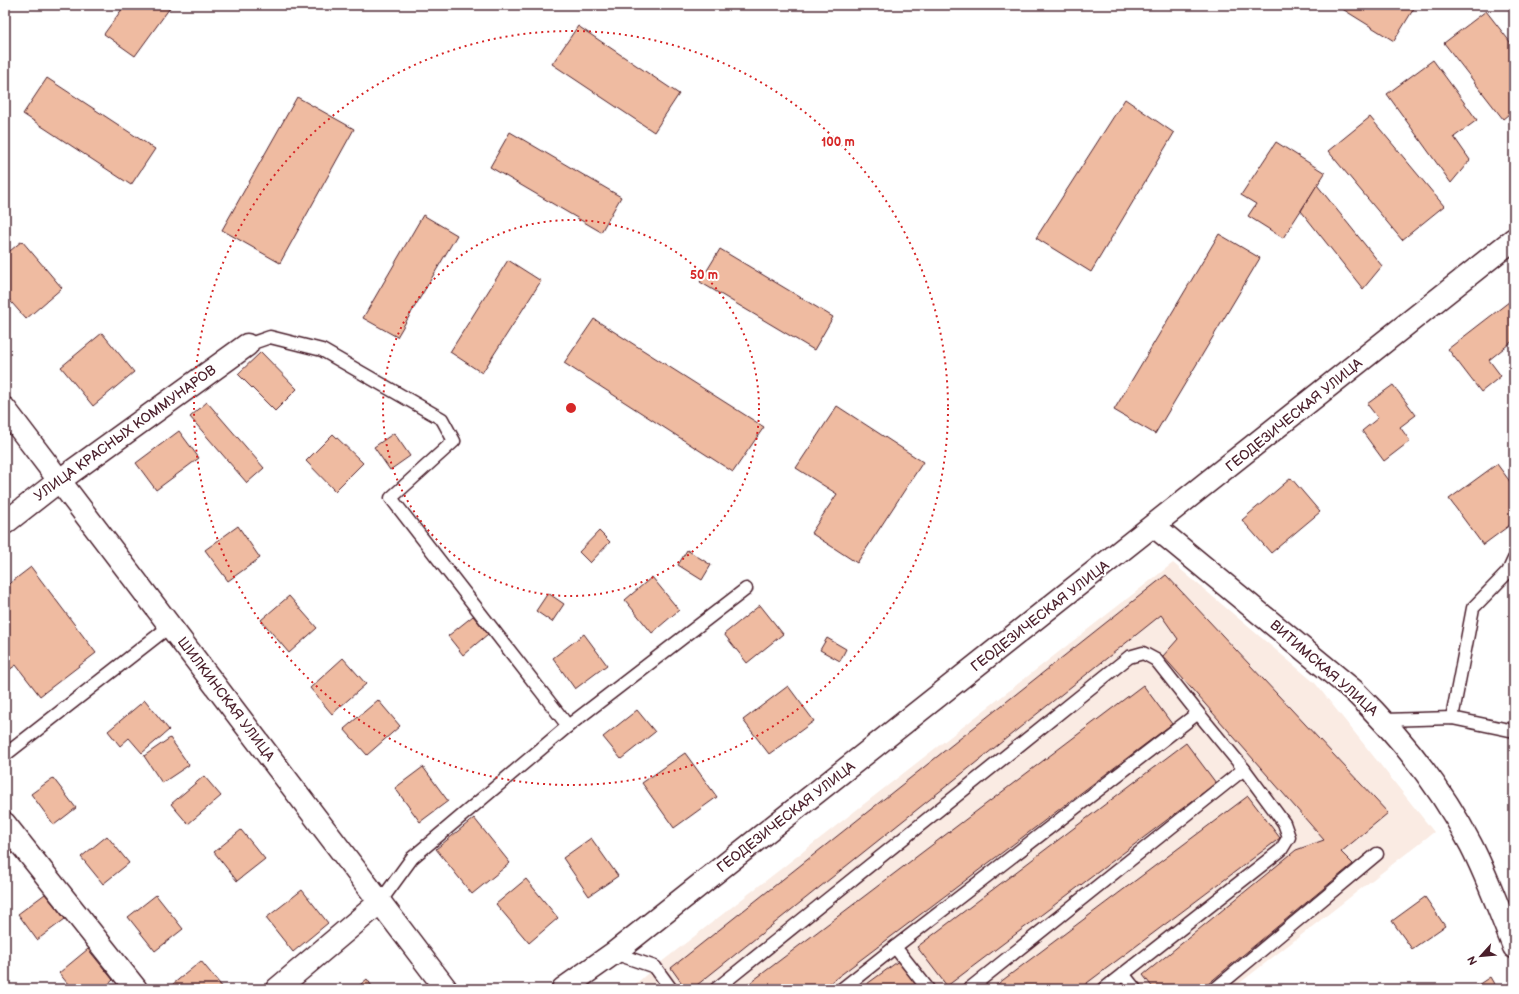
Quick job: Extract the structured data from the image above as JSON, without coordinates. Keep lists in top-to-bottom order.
{
  "streets": {
    "street": [
      "ГЕОДЕЗИЧЕСКАЯ УЛИЦА",
      "УЛИЦА КРАСНЫХ КОММУНАРОВ",
      "ВИТИМСКАЯ УЛИЦА",
      "ШИЛКИНСКАЯ УЛИЦА"
    ]
  },
  "crossings": [
    ["ГЕОДЕЗИЧЕСКАЯ УЛИЦА", "ВИТИМСКАЯ УЛИЦА"],
    ["УЛИЦА КРАСНЫХ КОММУНАРОВ", "ШИЛКИНСКАЯ УЛИЦА"]
  ],
  "north": "bottom left",
  "rings": ["100 m", "50 m"]
}
